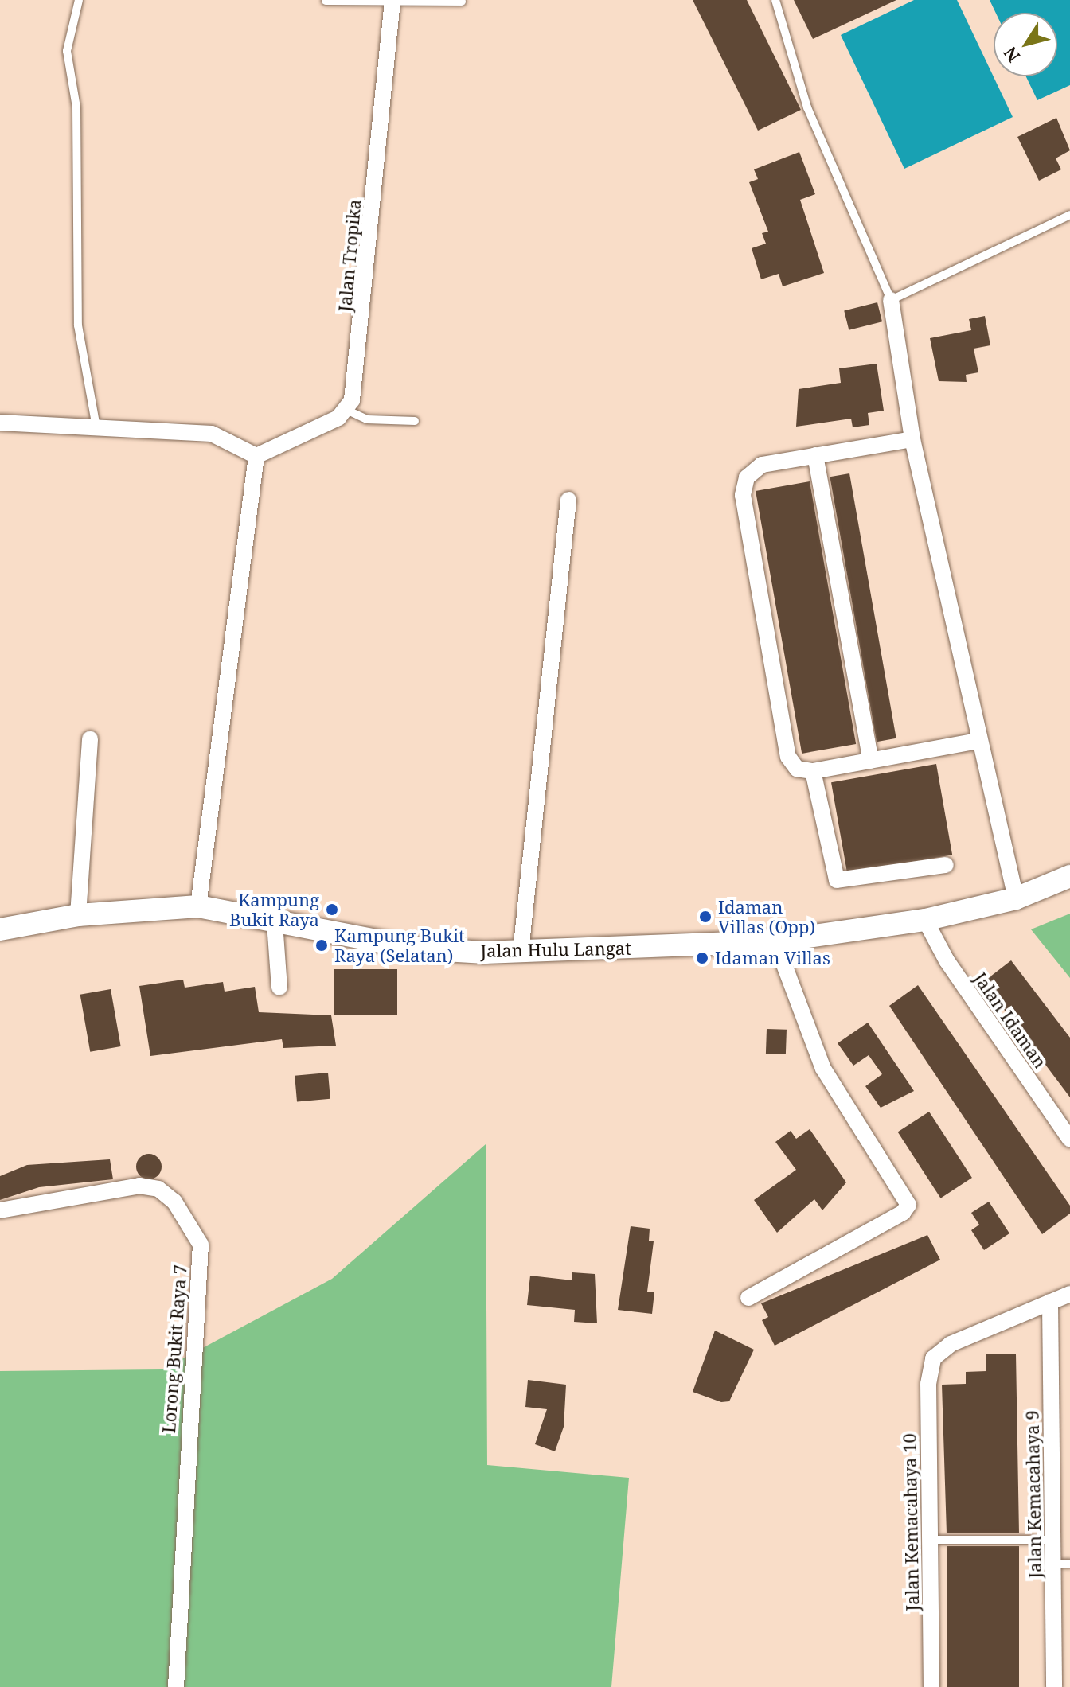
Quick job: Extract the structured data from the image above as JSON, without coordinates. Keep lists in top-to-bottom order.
{
  "streets": {
    "main road": ["Jalan Hulu Langat"],
    "street": [
      "Jalan Tropika",
      "Jalan Idaman",
      "Lorong Bukit Raya 7",
      "Jalan Kemacahaya 9",
      "Jalan Kemacahaya 10"
    ]
  },
  "crossings": [
    ["Jalan Hulu Langat", "Jalan Idaman"],
    ["Jalan Kemacahaya 9", "Jalan Kemacahaya 10"]
  ],
  "places": [
    "Kampung Bukit Raya",
    "Idaman Villas (Opp)",
    "Kampung Bukit Raya (Selatan)",
    "Idaman Villas"
  ],
  "north": "bottom left"
}
